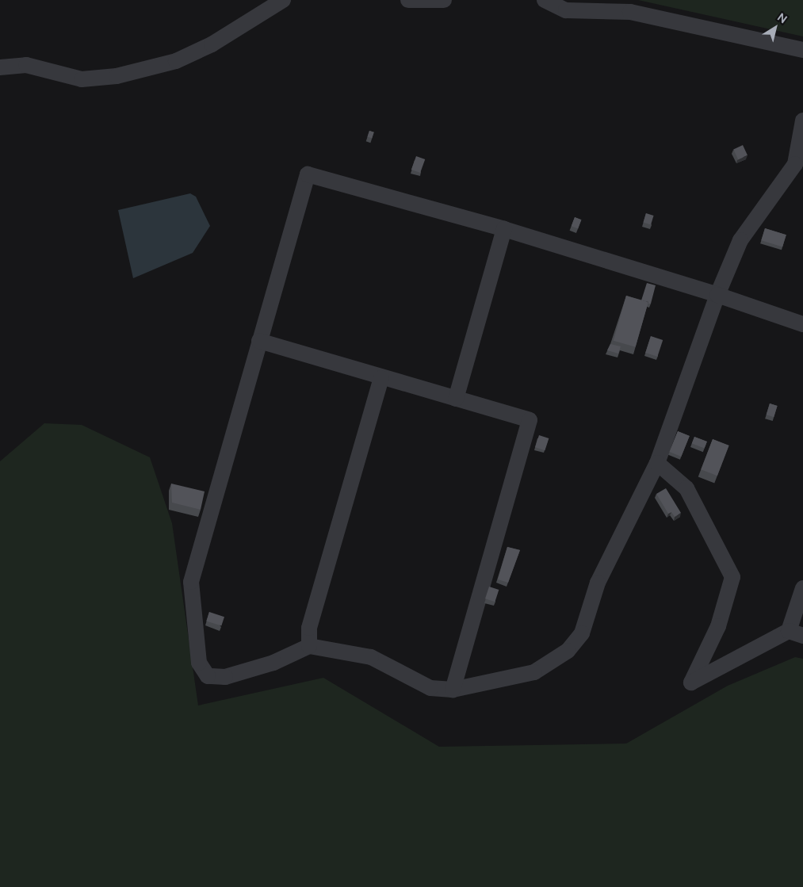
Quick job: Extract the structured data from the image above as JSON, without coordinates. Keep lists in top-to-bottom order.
{
  "north": "top right"
}
